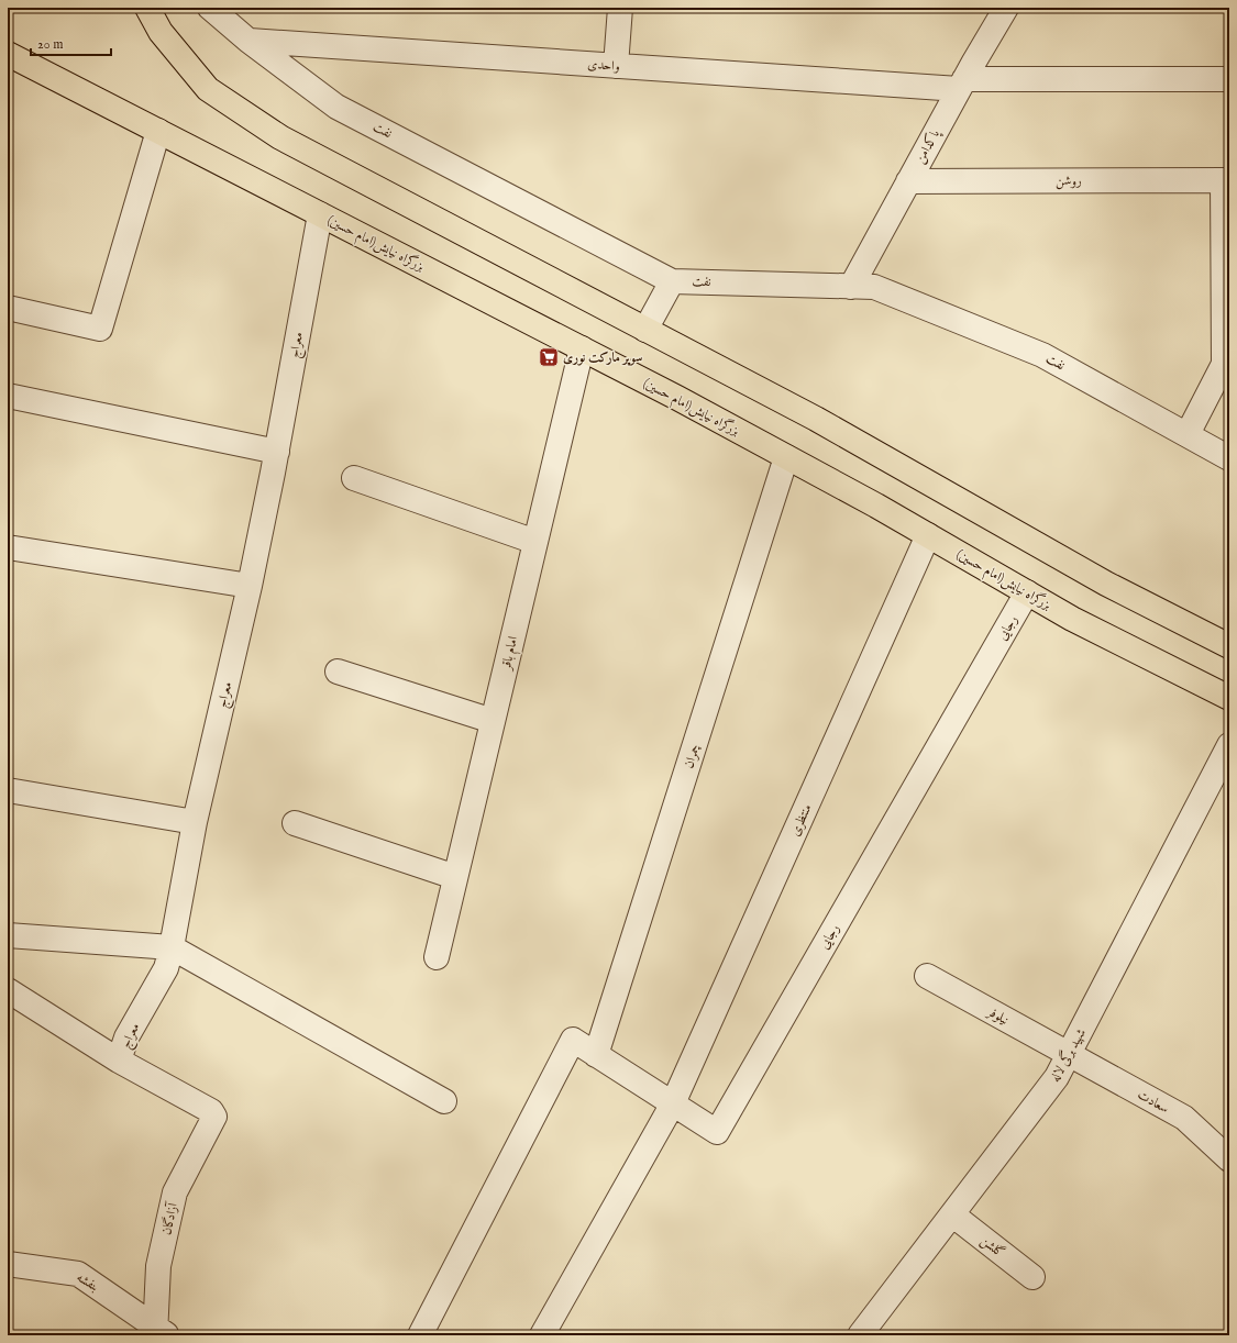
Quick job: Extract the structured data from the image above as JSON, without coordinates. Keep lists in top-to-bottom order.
{
  "streets": {
    "highway": ["بزرگراه نیایش(امام حسین)"],
    "street": [
      "واحدی",
      "نفت",
      "پاکدامن",
      "روشن",
      "معراج",
      "رجایی",
      "امام باقر",
      "چمران",
      "منتظری",
      "نیلوفر",
      "شهید برگی لاله",
      "سعادت",
      "آزادگان",
      "گلشن",
      "بنفشه"
    ]
  },
  "crossings": [
    ["واحدی", "نفت"],
    ["واحدی", "پاکدامن"],
    ["نفت", "پاکدامن"],
    ["پاکدامن", "روشن"],
    ["بزرگراه نیایش(امام حسین)", "معراج"],
    ["بزرگراه نیایش(امام حسین)", "رجایی"],
    ["بزرگراه نیایش(امام حسین)", "امام باقر"],
    ["بزرگراه نیایش(امام حسین)", "چمران"],
    ["بزرگراه نیایش(امام حسین)", "منتظری"],
    ["معراج", "آزادگان"],
    ["رجایی", "چمران"],
    ["رجایی", "منتظری"],
    ["نیلوفر", "شهید برگی لاله"],
    ["نیلوفر", "سعادت"],
    ["شهید برگی لاله", "سعادت"],
    ["شهید برگی لاله", "گلشن"],
    ["آزادگان", "بنفشه"]
  ],
  "places": {
    "supermarket": ["سوپر مارکت نوری"]
  },
  "scale_bar": "20 m"
}
